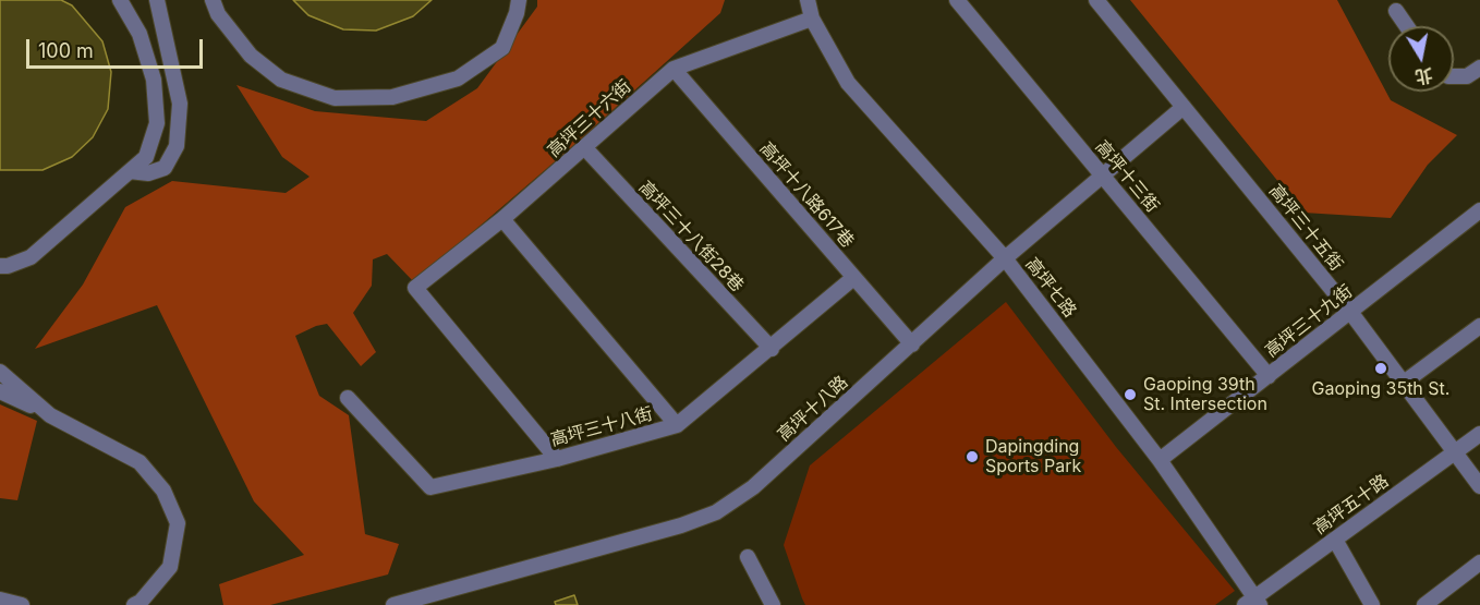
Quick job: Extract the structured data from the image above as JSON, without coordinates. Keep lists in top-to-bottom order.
{
  "streets": {
    "street": [
      "高坪三十六街",
      "高坪十三街",
      "高坪十八路617巷",
      "高坪三十五街",
      "高坪三十八街28巷",
      "高坪七路",
      "高坪三十九街",
      "高坪十八路",
      "高坪三十八街",
      "高坪五十路"
    ]
  },
  "crossings": [
    ["高坪三十六街", "高坪十八路617巷"],
    ["高坪三十六街", "高坪三十八街28巷"],
    ["高坪三十六街", "高坪七路"],
    ["高坪三十六街", "高坪三十八街"],
    ["高坪十三街", "高坪三十九街"],
    ["高坪十三街", "高坪十八路"],
    ["高坪十八路617巷", "高坪十八路"],
    ["高坪十八路617巷", "高坪三十八街"],
    ["高坪三十五街", "高坪三十九街"],
    ["高坪三十五街", "高坪十八路"],
    ["高坪三十五街", "高坪五十路"],
    ["高坪三十八街28巷", "高坪三十八街"],
    ["高坪七路", "高坪三十九街"],
    ["高坪七路", "高坪十八路"],
    ["高坪七路", "高坪五十路"]
  ],
  "places": ["Gaoping 35th St.", "Gaoping 39th St. Intersection", "Dapingding Sports Park"],
  "scale_bar": "100 m",
  "north": "bottom"
}
